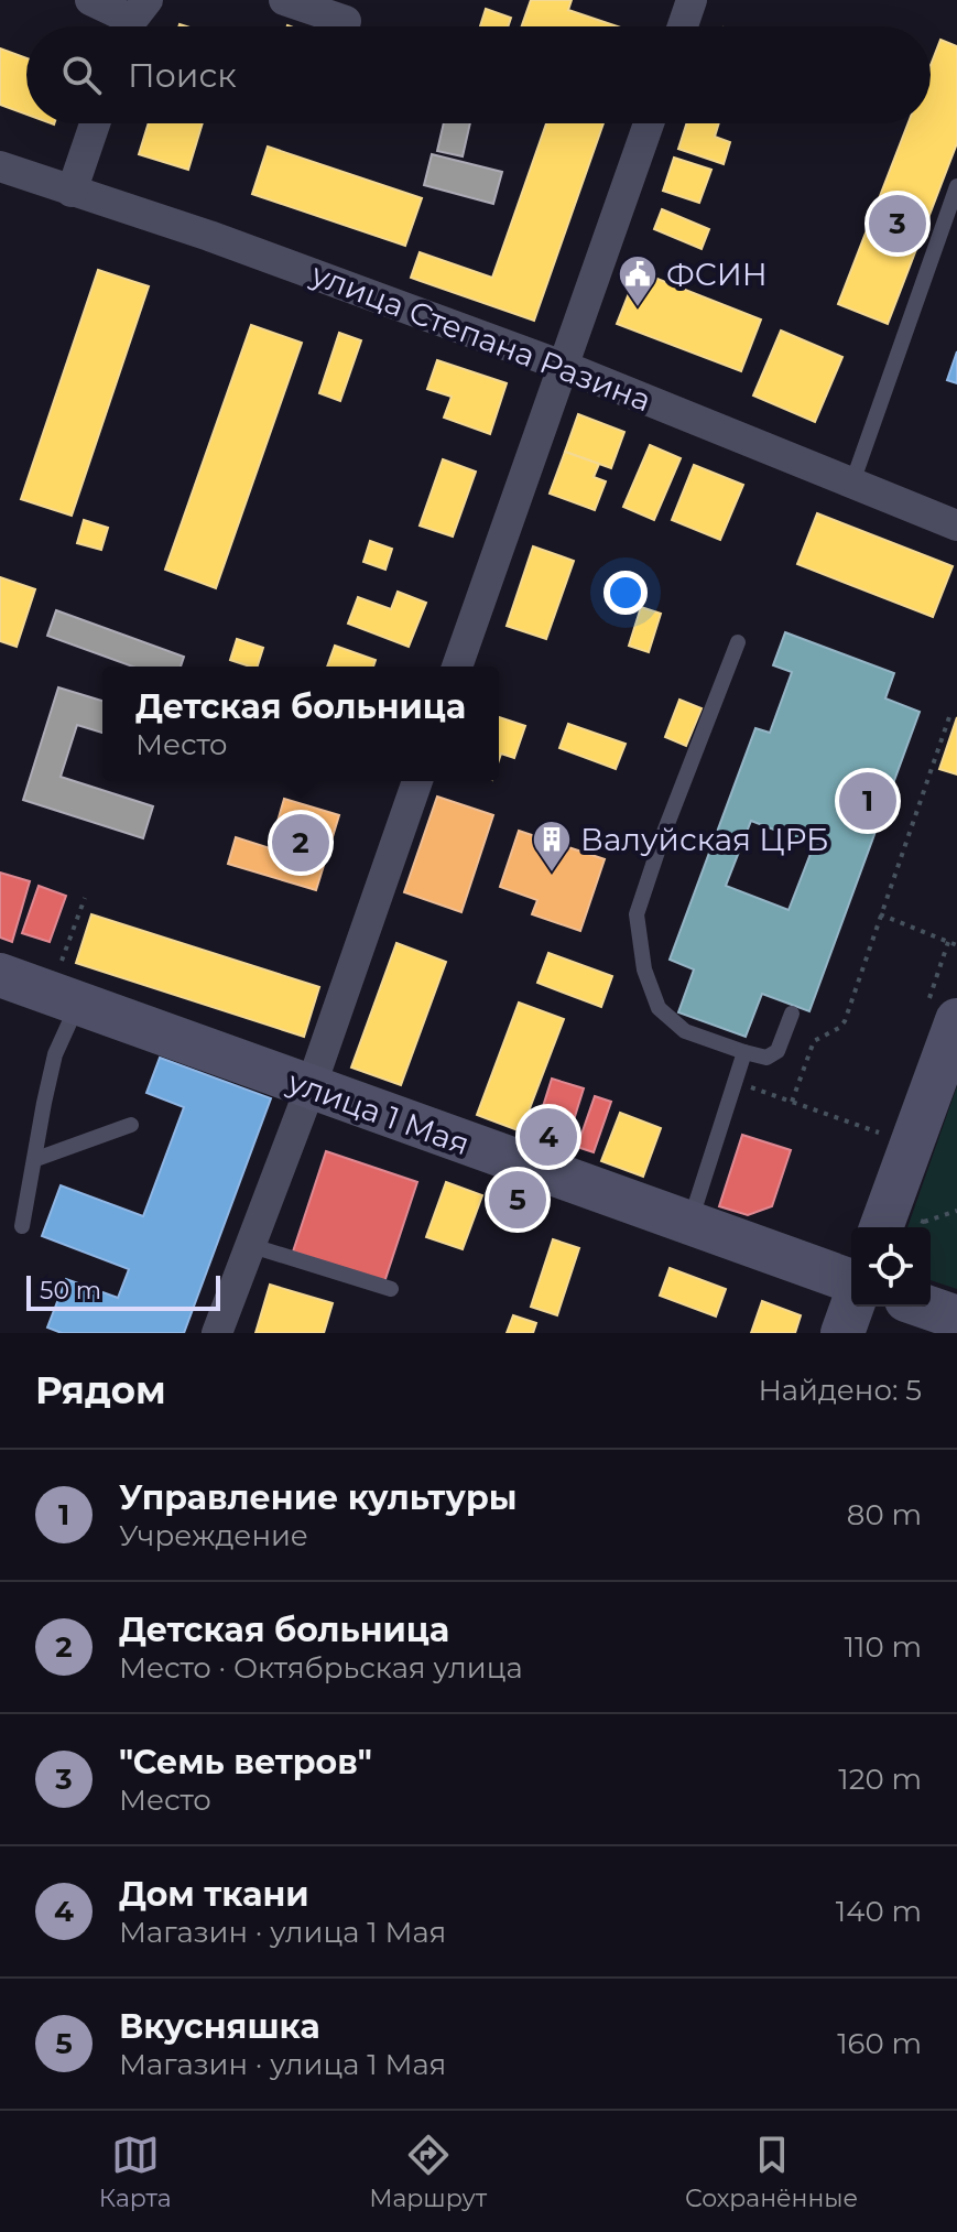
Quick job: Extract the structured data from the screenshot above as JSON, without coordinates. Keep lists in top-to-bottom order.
{
  "streets": {
    "main road": ["улица 1 Мая"],
    "street": ["улица Степана Разина"]
  },
  "places": {
    "public building": ["ФСИН"],
    "building": ["Валуйская ЦРБ"]
  },
  "scale_bar": "50 m",
  "page": {
    "search": "Поиск",
    "pins": [
      "3",
      "1",
      "2",
      "4",
      "5"
    ],
    "popup": ["Детская больница", "Место"],
    "scale": "50 m",
    "heading": ["Рядом", "Найдено: 5"],
    "list": [
      {
        "mark": "1",
        "name": "Управление культуры",
        "note": "Учреждение",
        "value": "80 m"
      },
      {
        "mark": "2",
        "name": "Детская больница",
        "note": "Место · Октябрьская улица",
        "value": "110 m"
      },
      {
        "mark": "3",
        "name": "\"Семь ветров\"",
        "note": "Место",
        "value": "120 m"
      },
      {
        "mark": "4",
        "name": "Дом ткани",
        "note": "Магазин · улица 1 Мая",
        "value": "140 m"
      },
      {
        "mark": "5",
        "name": "Вкусняшка",
        "note": "Магазин · улица 1 Мая",
        "value": "160 m"
      }
    ],
    "nav": ["Карта", "Маршрут", "Сохранённые"]
  }
}
